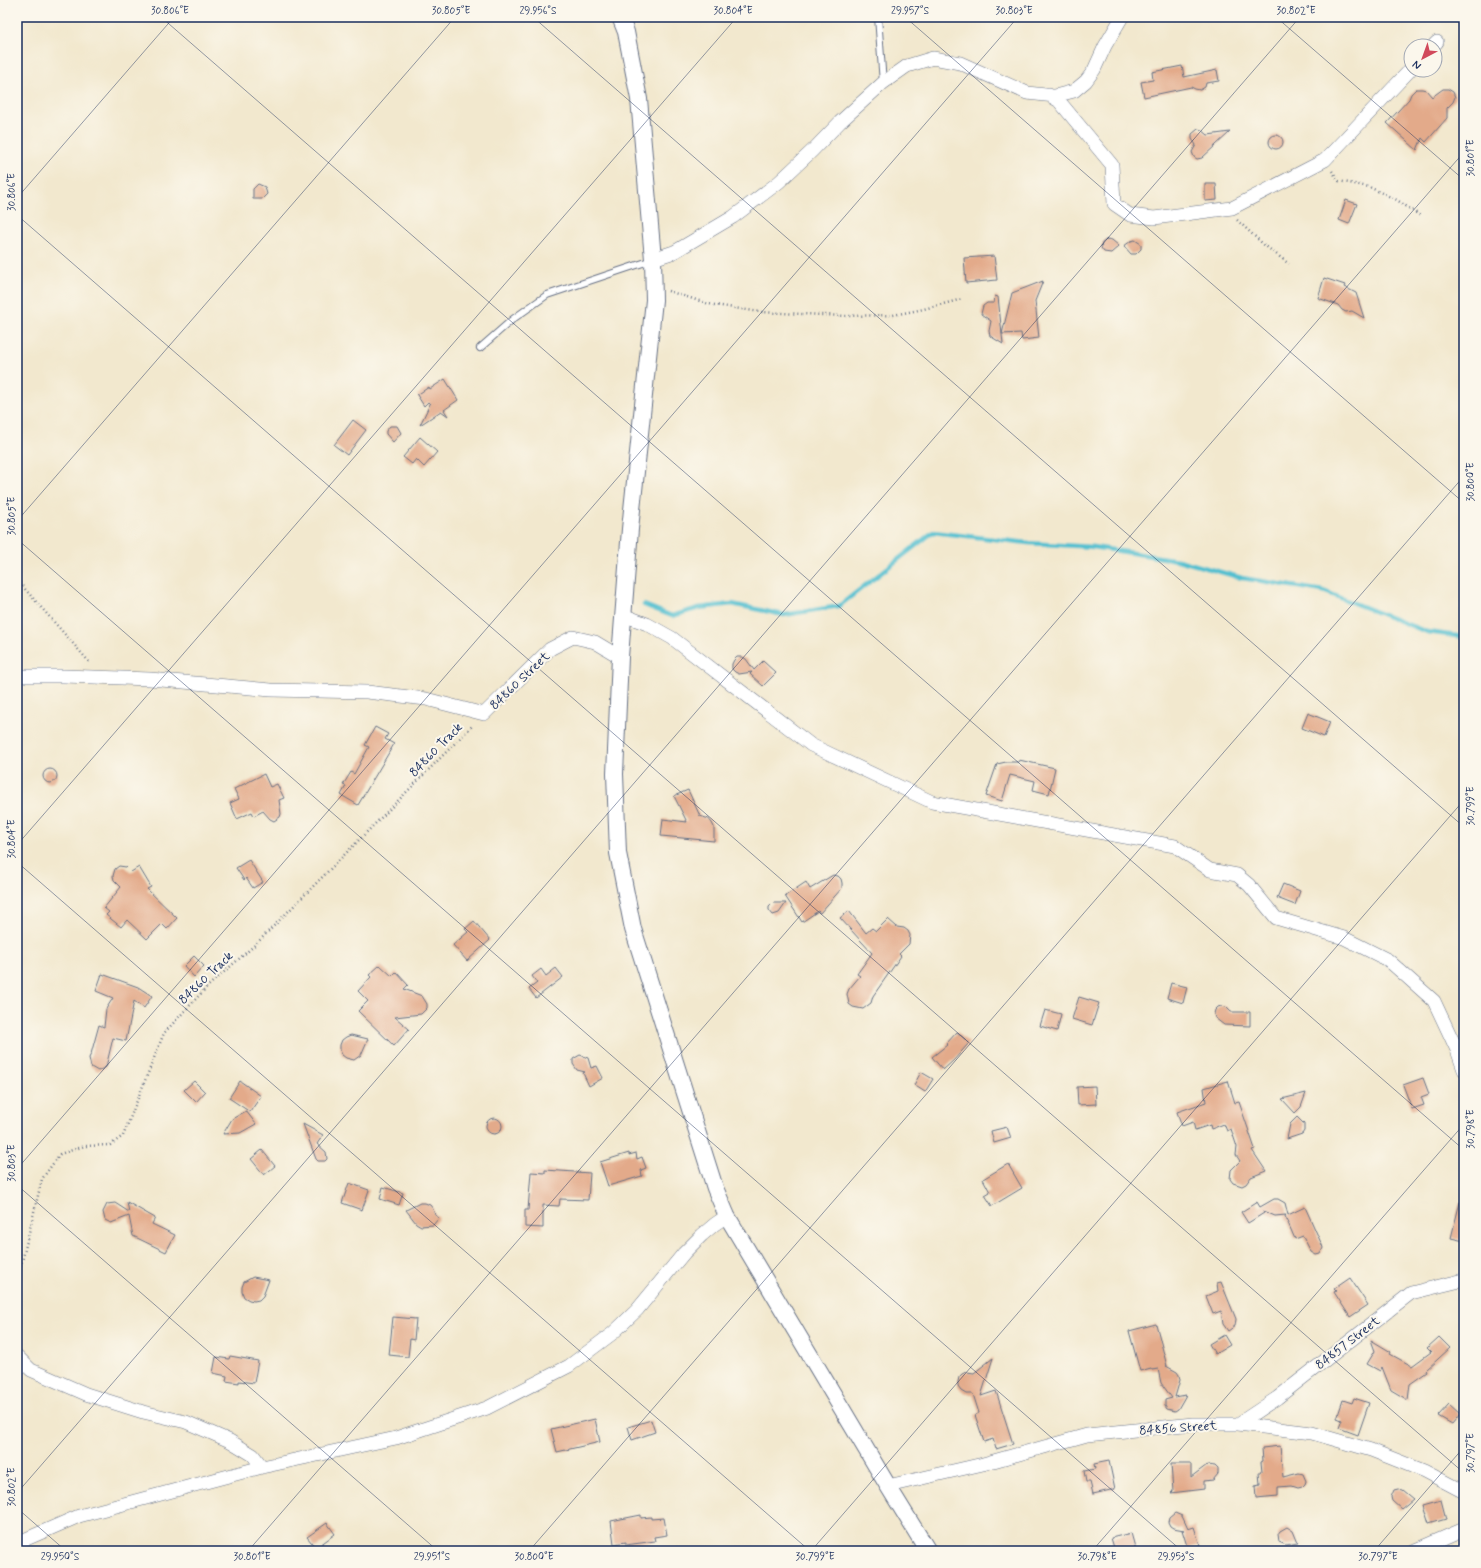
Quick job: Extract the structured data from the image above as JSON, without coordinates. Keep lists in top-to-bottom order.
{
  "streets": {
    "street": ["84860 Street", "84857 Street", "84856 Street"],
    "path": ["84860 Track"]
  },
  "crossings": [
    ["84860 Street", "84860 Track"],
    ["84857 Street", "84856 Street"]
  ],
  "north": "bottom left",
  "coordinates": [
    "30.806°E",
    "30.805°E",
    "29.956°S",
    "30.804°E",
    "29.957°S",
    "30.803°E",
    "30.802°E",
    "30.801°E",
    "30.800°E",
    "30.799°E",
    "30.798°E",
    "30.797°E",
    "29.950°S",
    "29.951°S",
    "29.953°S"
  ]
}
